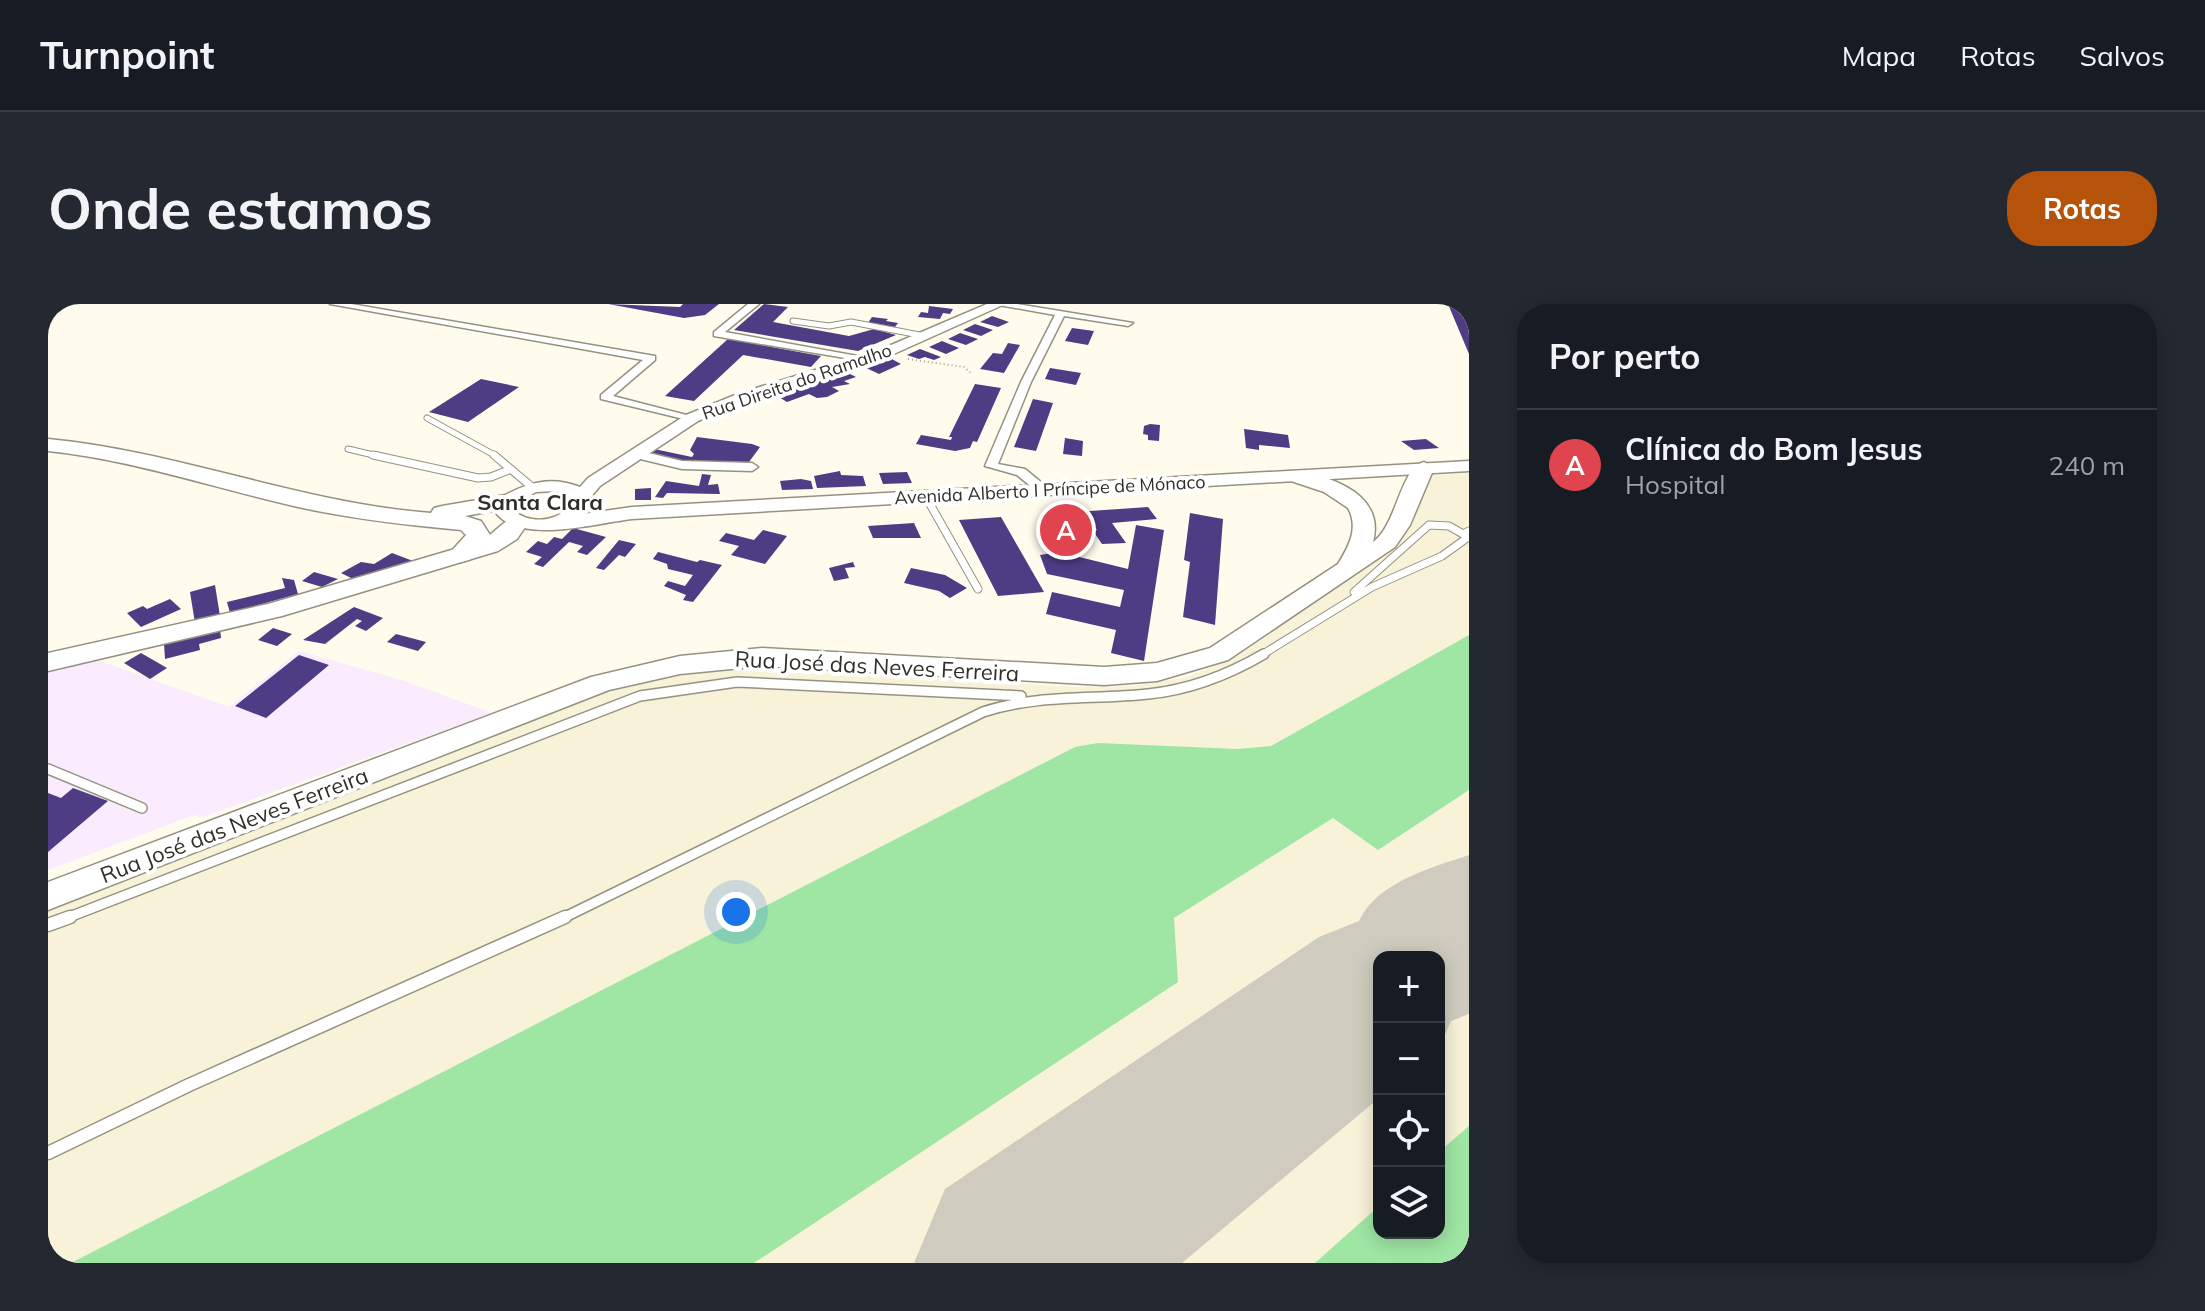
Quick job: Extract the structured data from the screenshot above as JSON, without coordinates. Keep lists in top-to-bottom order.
{
  "streets": {
    "main road": ["Rua Direita do Ramalho", "Avenida Alberto I Príncipe de Mónaco", "Rua José das Neves Ferreira"]
  },
  "crossings": [
    ["Rua Direita do Ramalho", "Avenida Alberto I Príncipe de Mónaco"],
    ["Avenida Alberto I Príncipe de Mónaco", "Rua José das Neves Ferreira"]
  ],
  "districts": ["Santa Clara"],
  "page": {
    "header": "Turnpoint",
    "nav": ["Mapa", "Rotas", "Salvos"],
    "buttons": "Rotas",
    "title": "Onde estamos",
    "heading": "Por perto",
    "list": [
      {
        "mark": "A",
        "name": "Clínica do Bom Jesus",
        "note": "Hospital",
        "value": "240 m"
      }
    ],
    "pins": "A",
    "map_buttons": ["+", "−"]
  }
}
